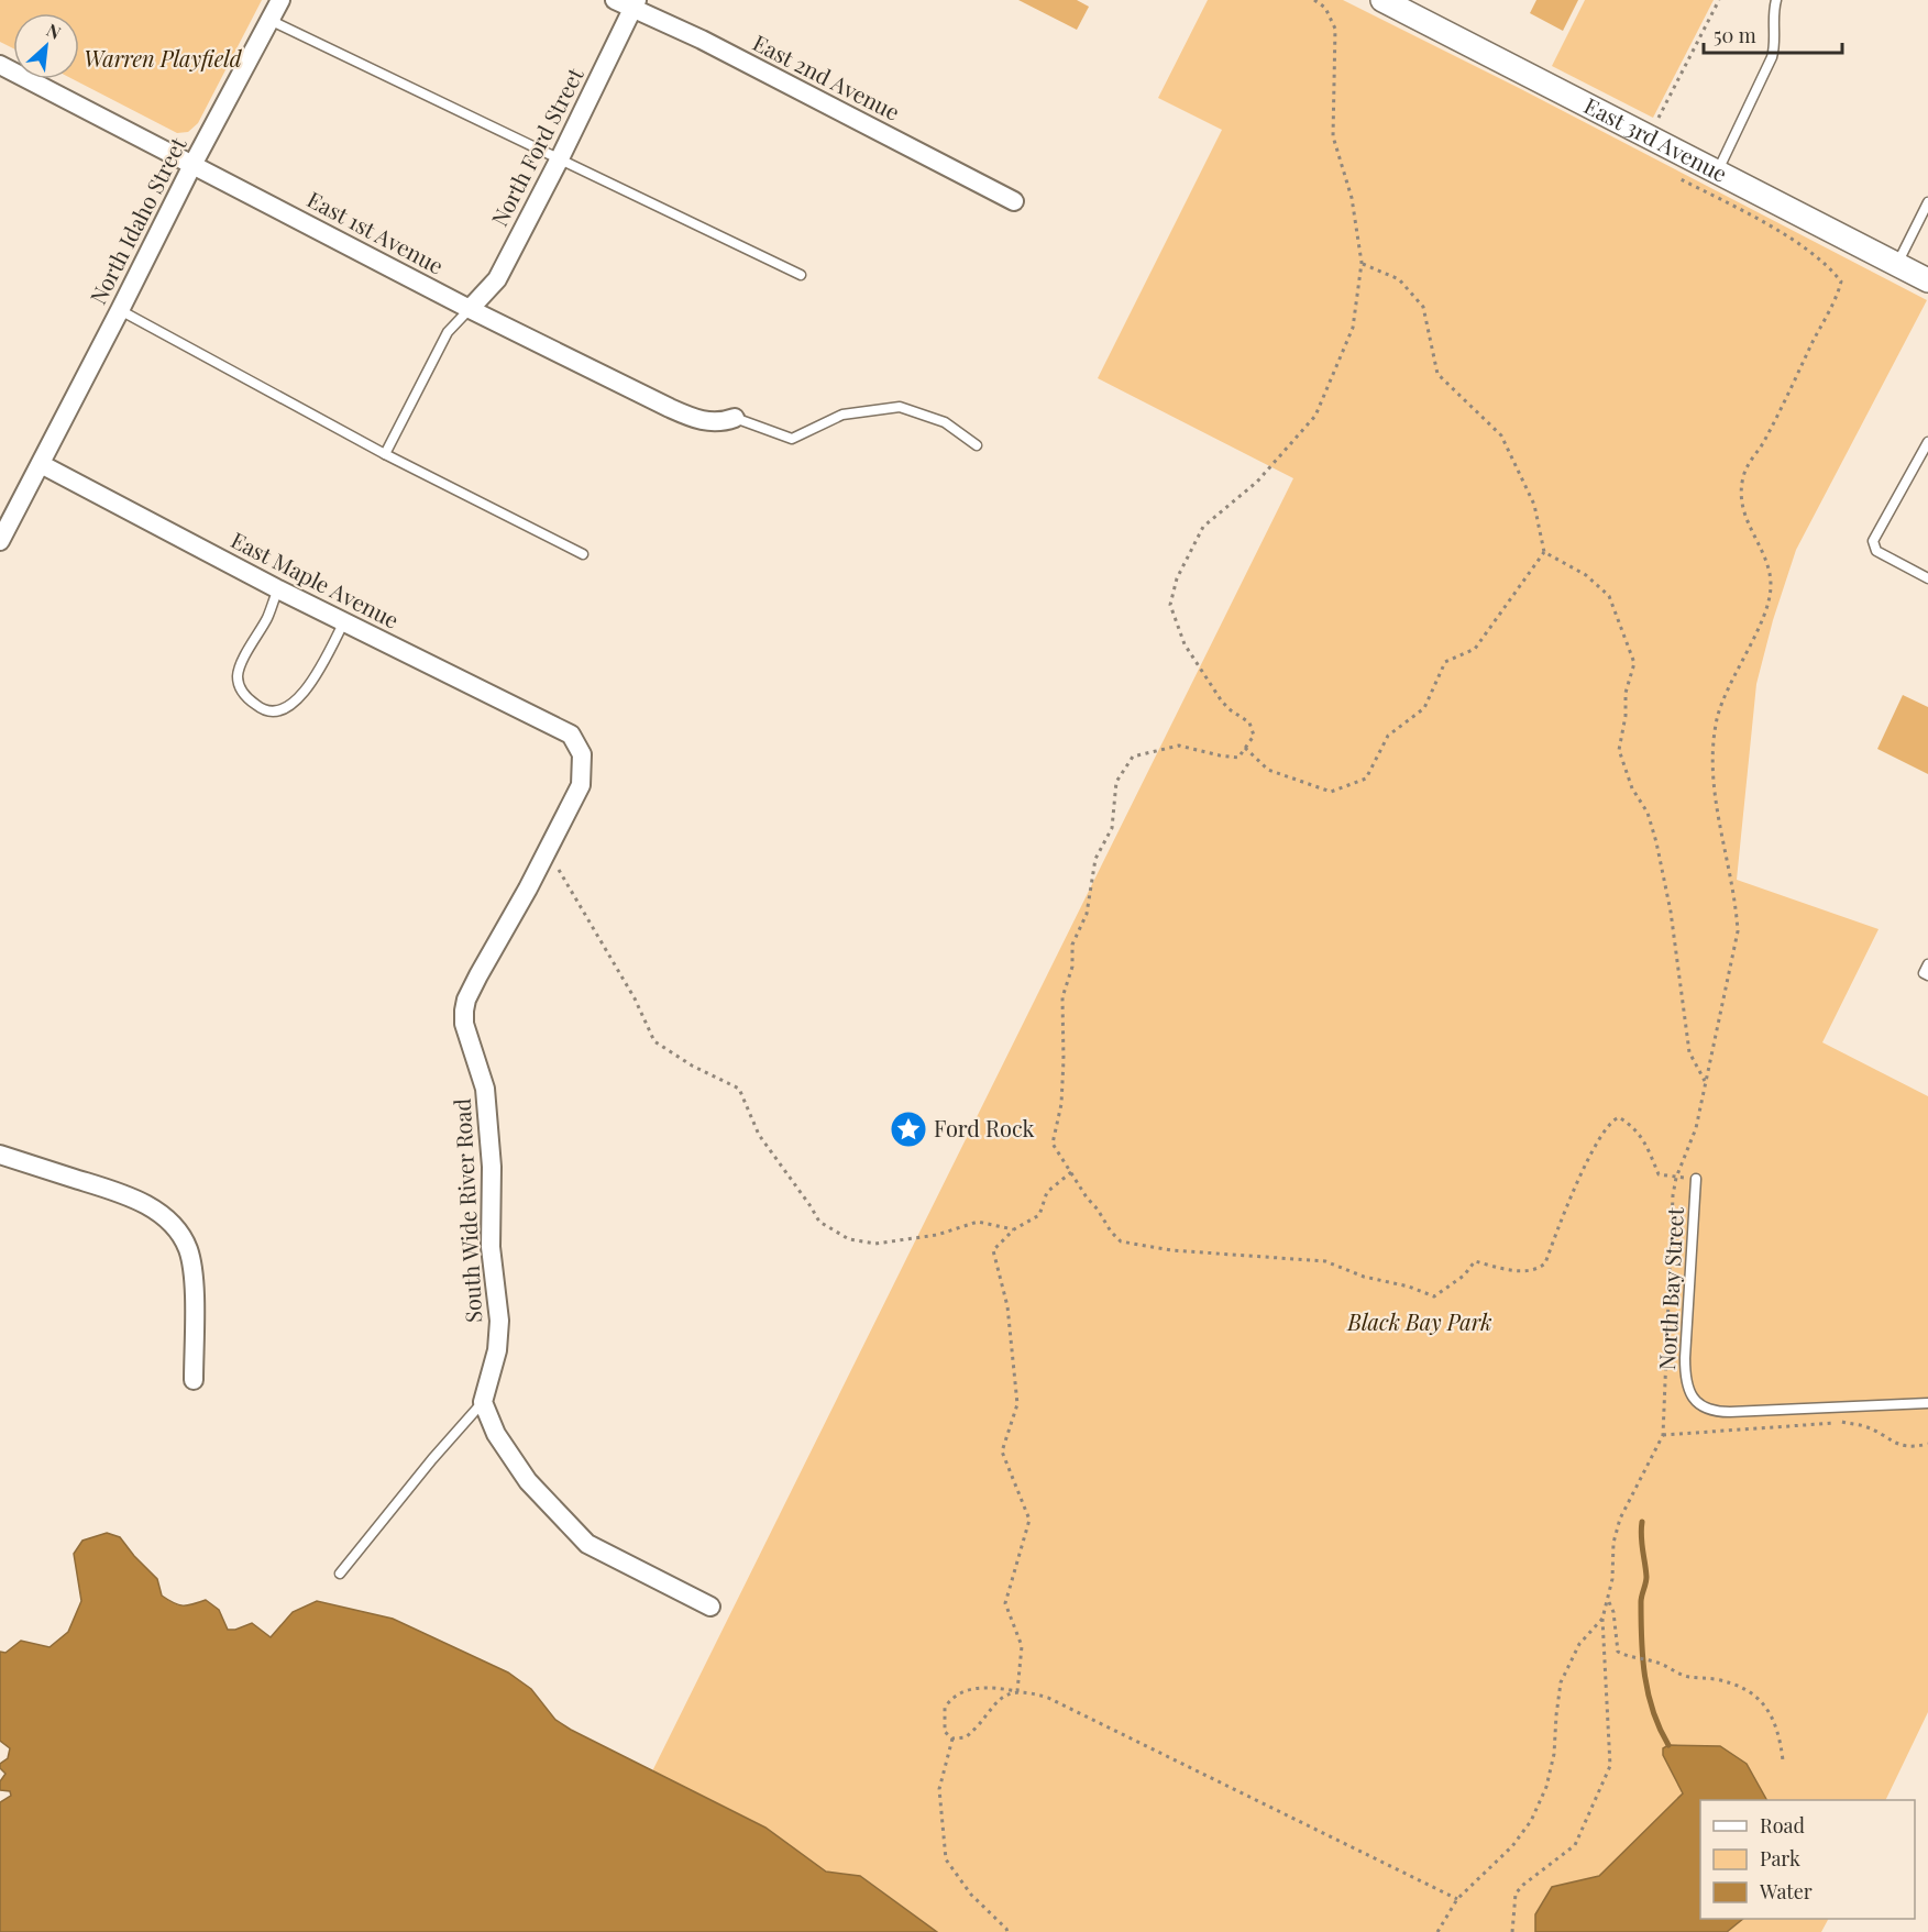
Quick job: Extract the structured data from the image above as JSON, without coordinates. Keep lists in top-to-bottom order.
{
  "streets": {
    "street": [
      "East 2nd Avenue",
      "East 3rd Avenue",
      "North Ford Street",
      "North Idaho Street",
      "East 1st Avenue",
      "East Maple Avenue",
      "South Wide River Road"
    ],
    "lane": ["North Bay Street"]
  },
  "crossings": [
    ["East 2nd Avenue", "North Ford Street"],
    ["North Ford Street", "East 1st Avenue"],
    ["North Idaho Street", "East 1st Avenue"],
    ["North Idaho Street", "East Maple Avenue"],
    ["East Maple Avenue", "South Wide River Road"]
  ],
  "parks": ["Warren Playfield", "Black Bay Park"],
  "places": {
    "place": ["Ford Rock"]
  },
  "legend": ["Road", "Park", "Water"],
  "scale_bar": "50 m",
  "north": "top right"
}
